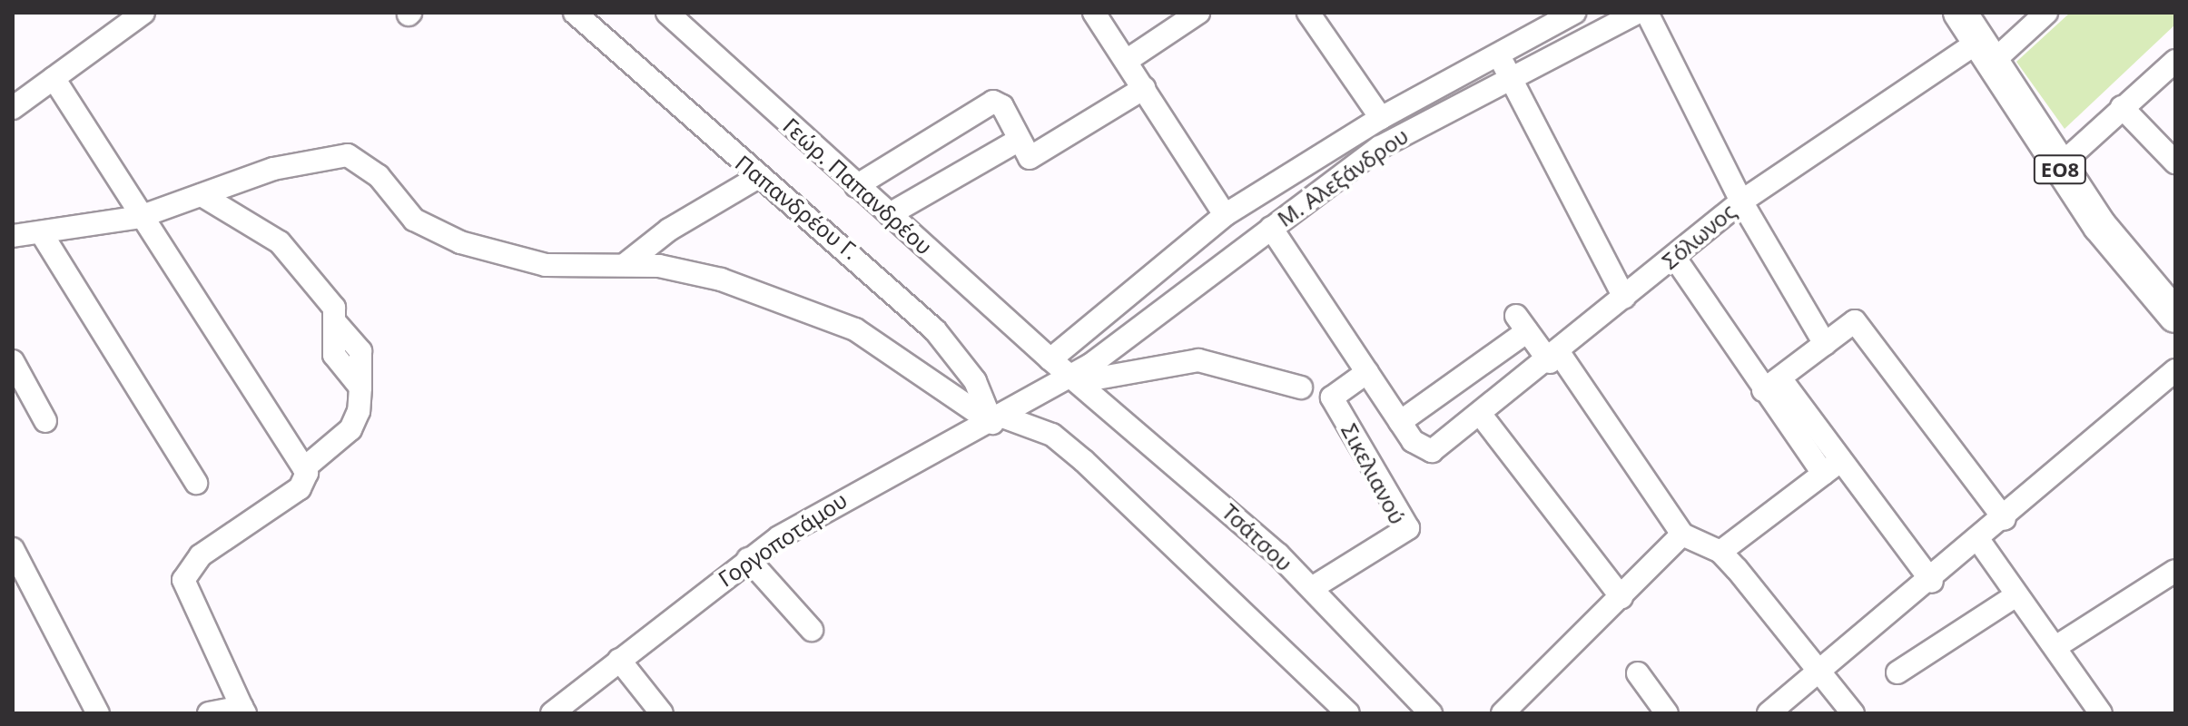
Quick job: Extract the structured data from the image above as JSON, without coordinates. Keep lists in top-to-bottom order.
{
  "streets": {
    "main road": ["ΕΟ8"],
    "street": [
      "Μ. Αλεξάνδρου",
      "Γεώρ. Παπανδρέου",
      "Παπανδρέου Γ.",
      "Σόλωνος",
      "Σικελιανού",
      "Τσάτσου",
      "Γοργοποτάμου"
    ]
  },
  "crossings": [
    ["ΕΟ8", "Σόλωνος"],
    ["Μ. Αλεξάνδρου", "Γεώρ. Παπανδρέου"],
    ["Μ. Αλεξάνδρου", "Τσάτσου"],
    ["Μ. Αλεξάνδρου", "Γοργοποτάμου"],
    ["Γεώρ. Παπανδρέου", "Τσάτσου"],
    ["Γεώρ. Παπανδρέου", "Γοργοποτάμου"],
    ["Παπανδρέου Γ.", "Γοργοποτάμου"],
    ["Σικελιανού", "Τσάτσου"],
    ["Τσάτσου", "Γοργοποτάμου"]
  ]
}
